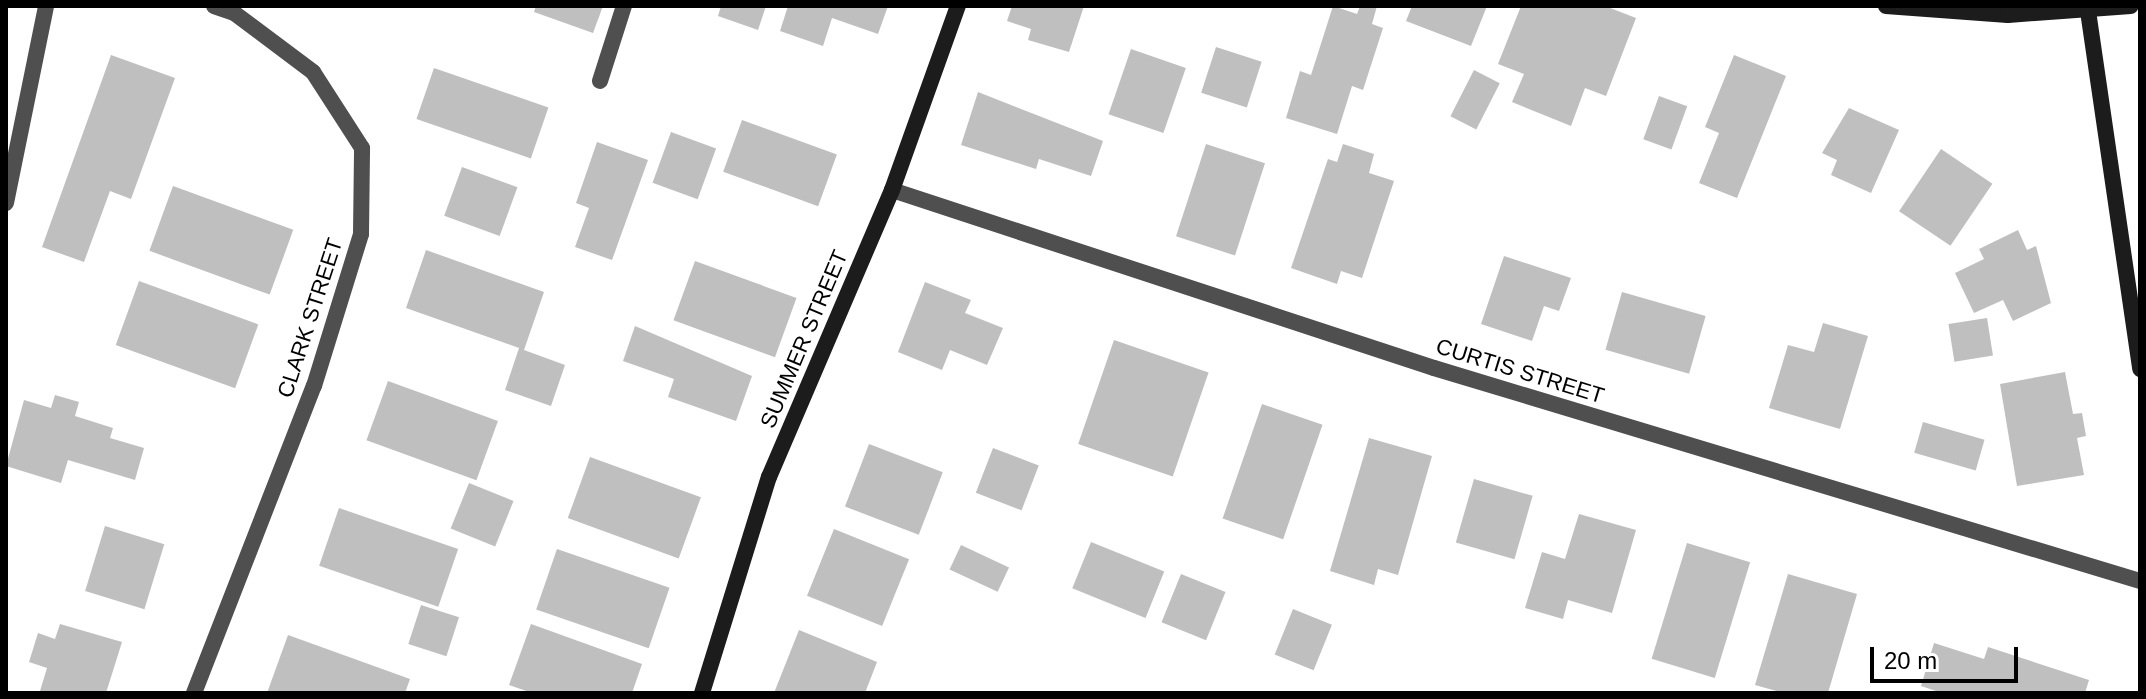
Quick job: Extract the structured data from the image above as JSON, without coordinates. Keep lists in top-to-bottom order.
{
  "streets": {
    "street": ["CLARK STREET", "SUMMER STREET", "CURTIS STREET"]
  },
  "crossings": [
    ["SUMMER STREET", "CURTIS STREET"]
  ],
  "scale_bar": "20 m"
}
